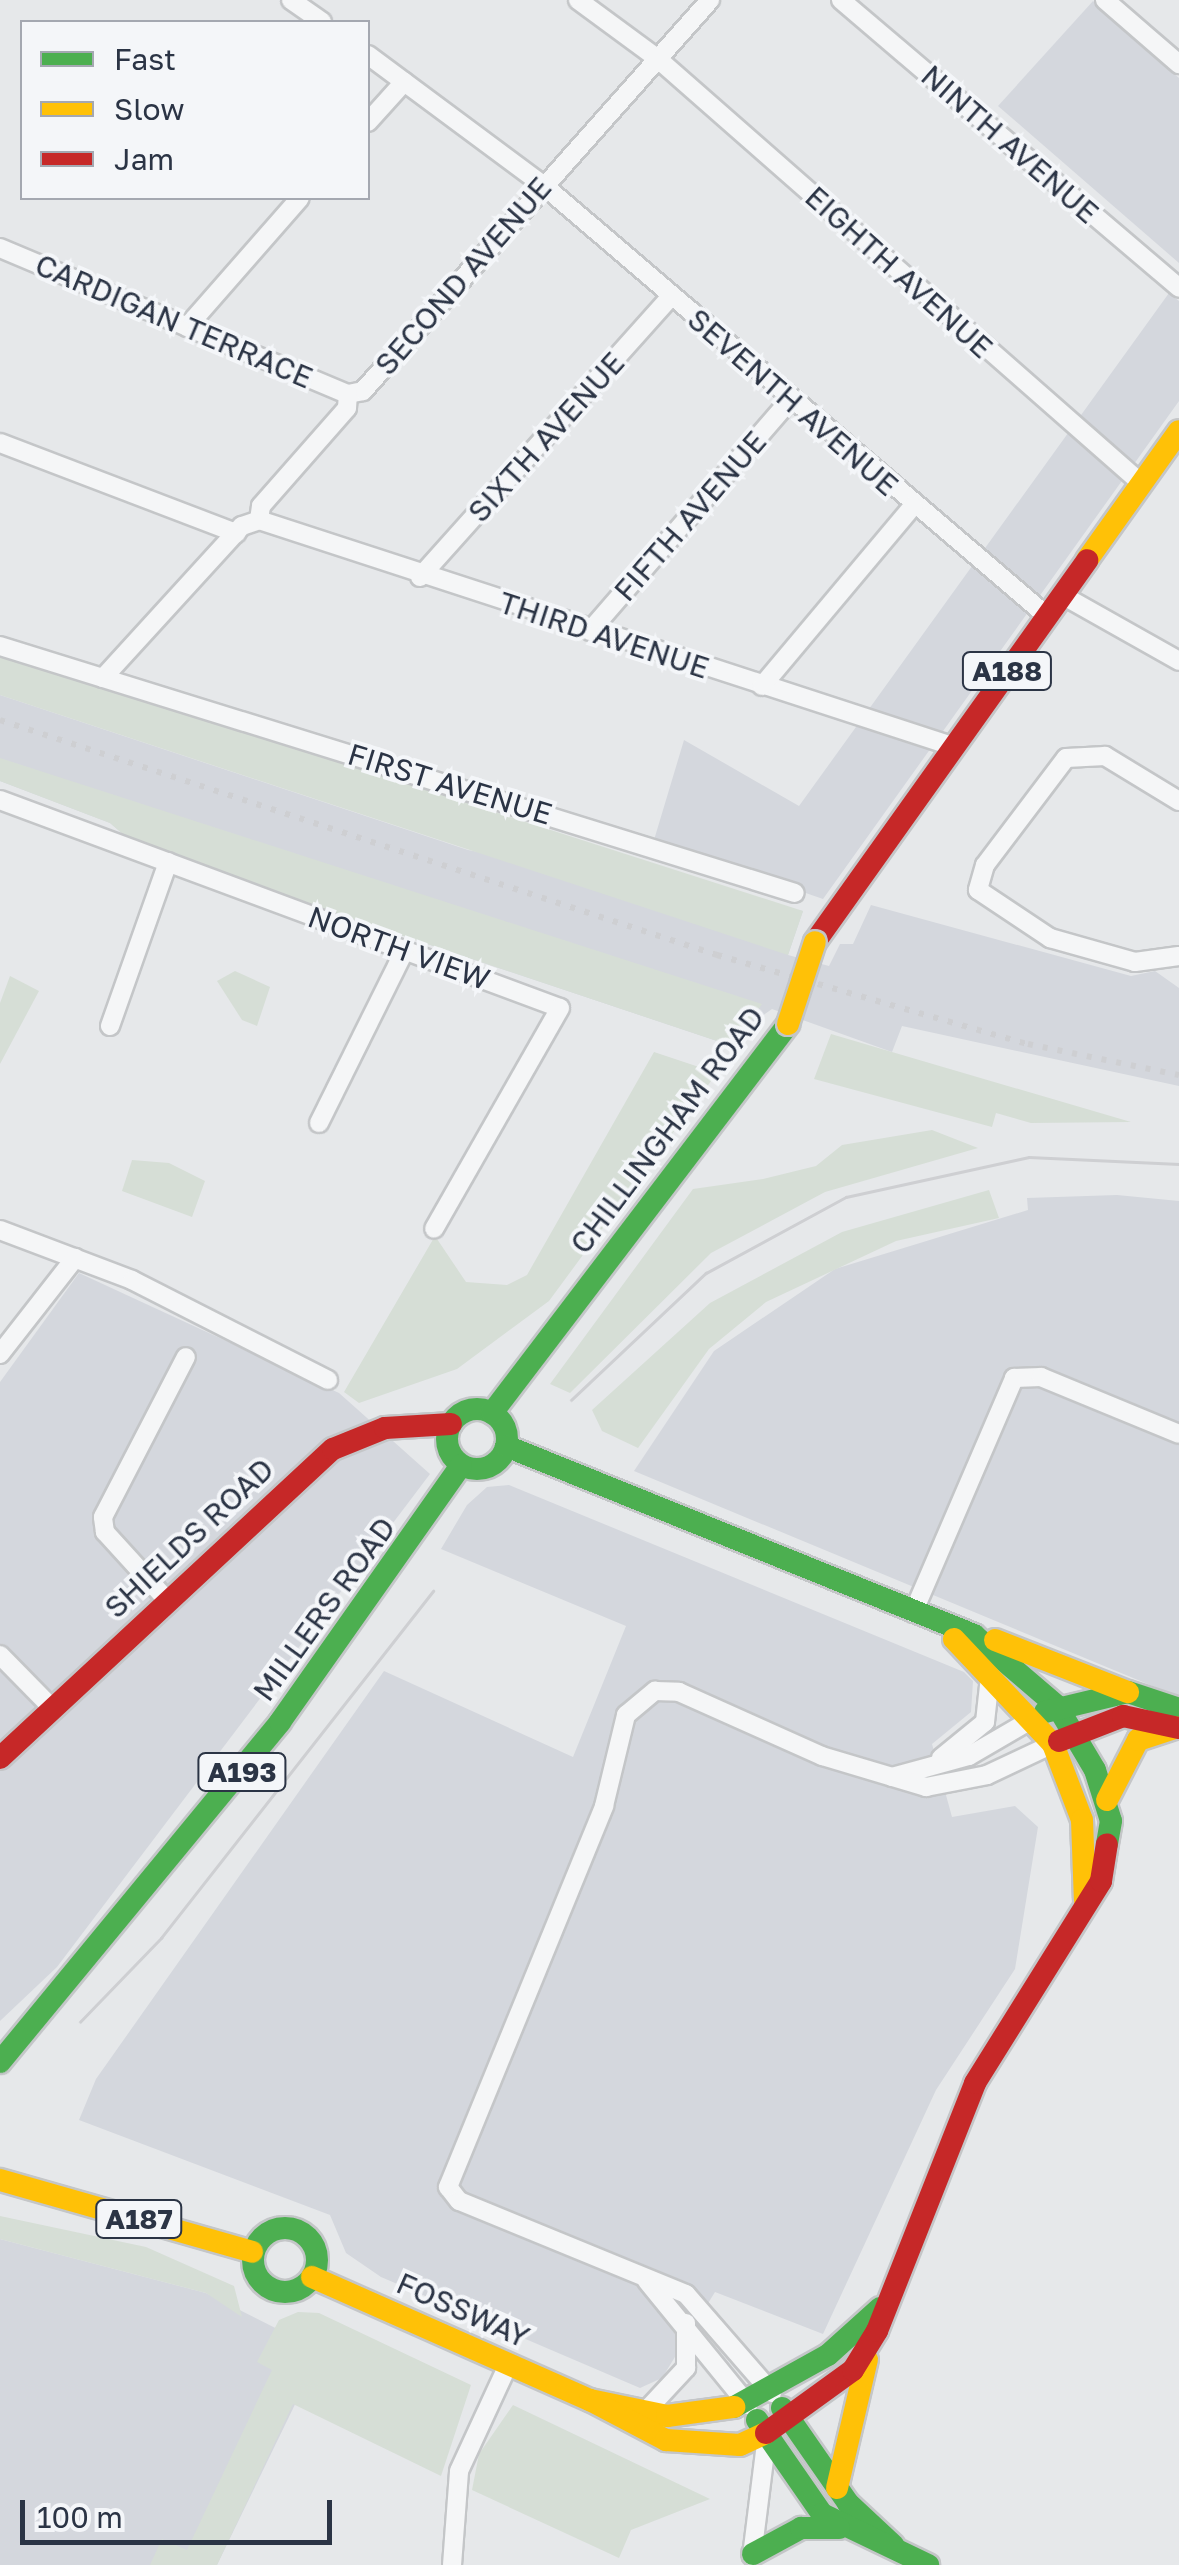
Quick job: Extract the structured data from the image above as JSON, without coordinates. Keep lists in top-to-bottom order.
{
  "streets": {
    "main road": [
      "A188",
      "CHILLINGHAM ROAD",
      "SHIELDS ROAD",
      "MILLERS ROAD",
      "A193",
      "A187",
      "FOSSWAY"
    ],
    "street": [
      "NINTH AVENUE",
      "EIGHTH AVENUE",
      "SECOND AVENUE",
      "CARDIGAN TERRACE",
      "SEVENTH AVENUE",
      "SIXTH AVENUE",
      "FIFTH AVENUE",
      "THIRD AVENUE",
      "FIRST AVENUE",
      "NORTH VIEW"
    ]
  },
  "crossings": [
    ["EIGHTH AVENUE", "SECOND AVENUE"],
    ["EIGHTH AVENUE", "CHILLINGHAM ROAD"],
    ["SECOND AVENUE", "CARDIGAN TERRACE"],
    ["SECOND AVENUE", "SEVENTH AVENUE"],
    ["SECOND AVENUE", "THIRD AVENUE"],
    ["SECOND AVENUE", "FIRST AVENUE"],
    ["SEVENTH AVENUE", "SIXTH AVENUE"],
    ["SEVENTH AVENUE", "FIFTH AVENUE"],
    ["SEVENTH AVENUE", "CHILLINGHAM ROAD"],
    ["SIXTH AVENUE", "THIRD AVENUE"],
    ["FIFTH AVENUE", "THIRD AVENUE"],
    ["THIRD AVENUE", "CHILLINGHAM ROAD"],
    ["CHILLINGHAM ROAD", "SHIELDS ROAD"],
    ["CHILLINGHAM ROAD", "MILLERS ROAD"],
    ["SHIELDS ROAD", "MILLERS ROAD"],
    ["A187", "FOSSWAY"]
  ],
  "legend": ["Fast", "Slow", "Jam"],
  "scale_bar": "100 m"
}
